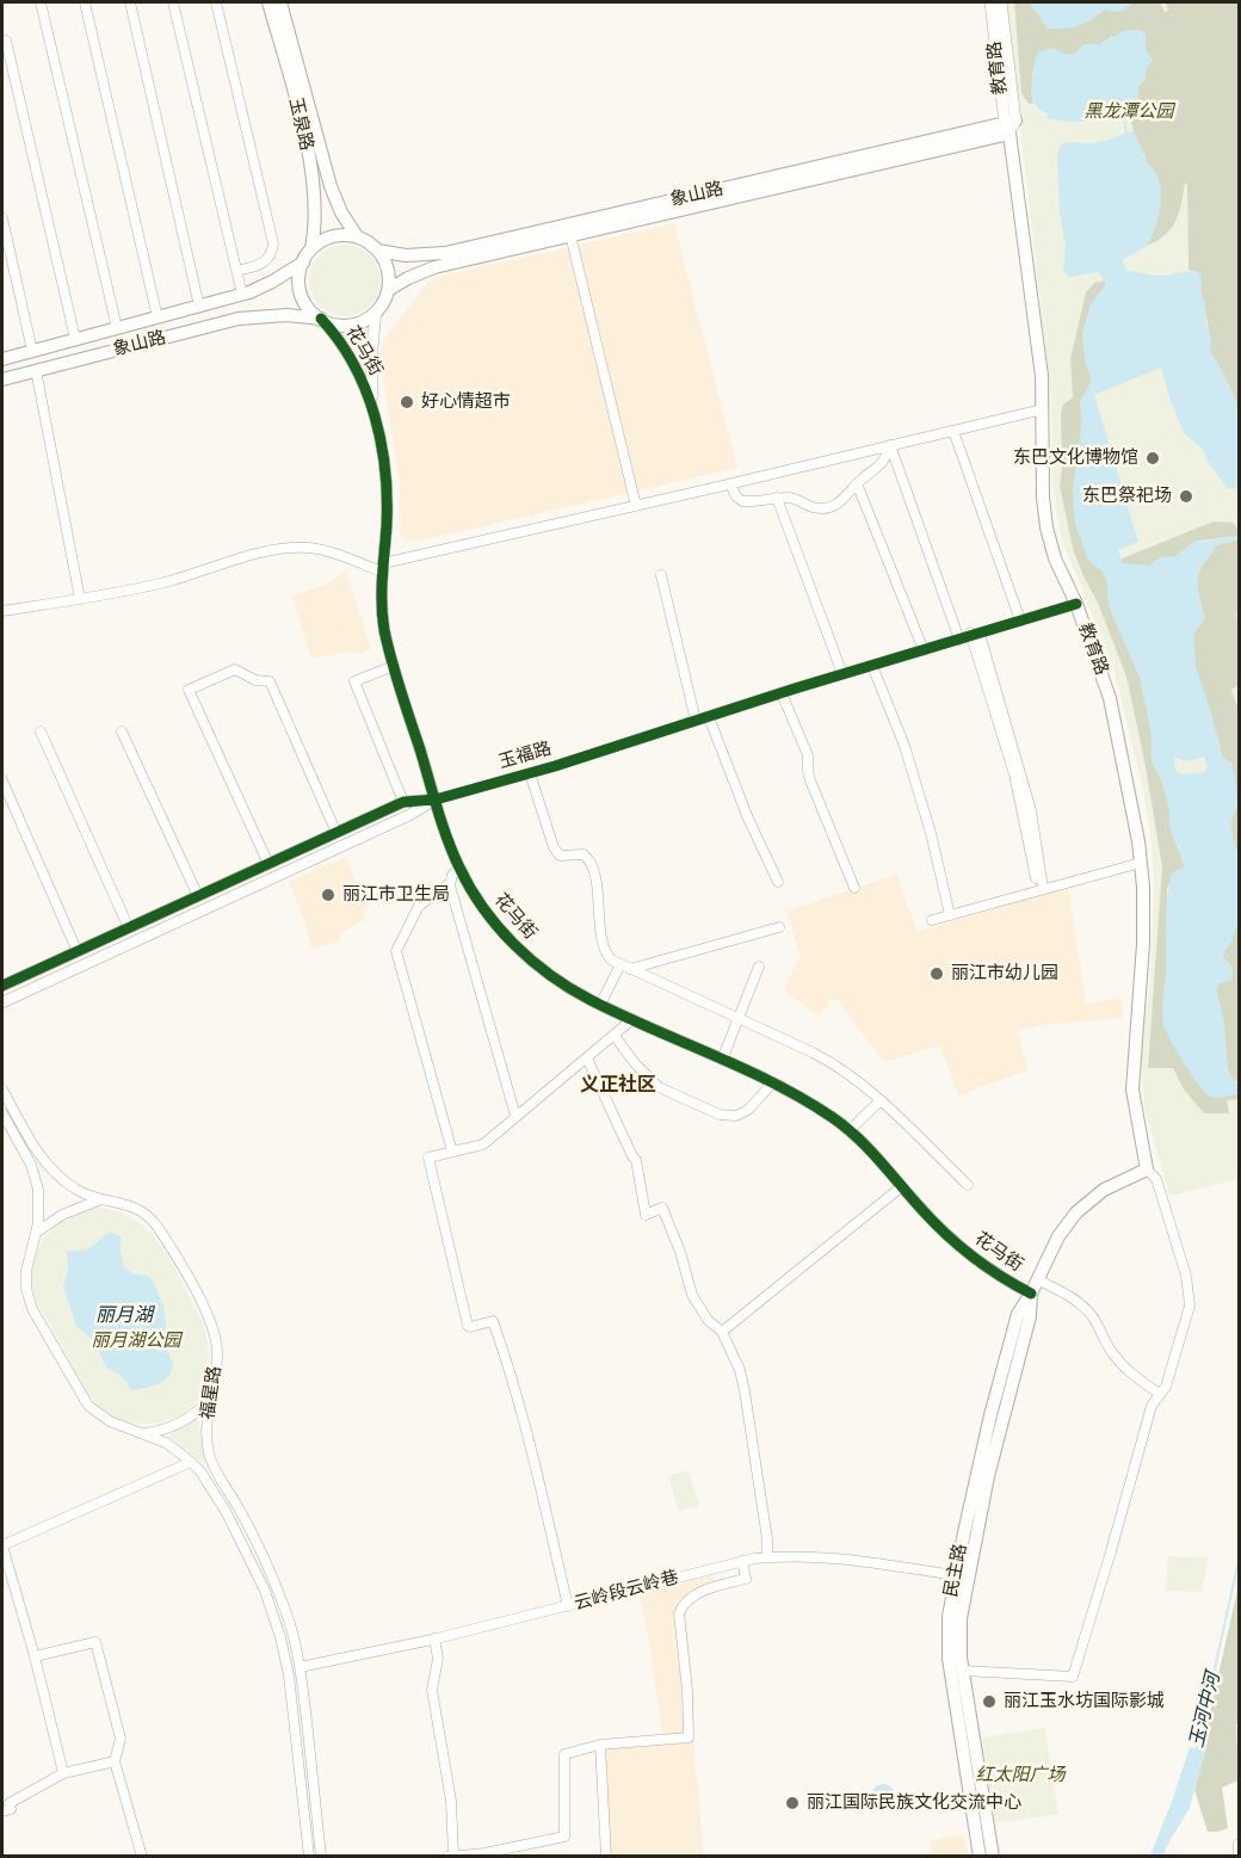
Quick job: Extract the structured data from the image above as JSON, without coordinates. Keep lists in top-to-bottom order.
{
  "streets": {
    "main road": [
      "教育路",
      "玉泉路",
      "象山路",
      "民主路"
    ],
    "street": [
      "花马街",
      "玉福路",
      "福星路",
      "云岭段云岭巷"
    ]
  },
  "crossings": [
    ["教育路", "象山路"],
    ["教育路", "玉福路"],
    ["教育路", "民主路"],
    ["玉泉路", "象山路"],
    ["玉泉路", "花马街"],
    ["象山路", "花马街"],
    ["花马街", "玉福路"],
    ["花马街", "民主路"],
    ["福星路", "云岭段云岭巷"],
    ["民主路", "云岭段云岭巷"]
  ],
  "districts": ["义正社区"],
  "water": ["丽月湖", "玉河中河"],
  "parks": ["黑龙潭公园", "丽月湖公园", "红太阳广场"],
  "places": [
    "好心情超市",
    "东巴文化博物馆",
    "东巴祭祀场",
    "丽江市卫生局",
    "丽江市幼儿园",
    "丽江玉水坊国际影城",
    "丽江国际民族文化交流中心"
  ]
}
